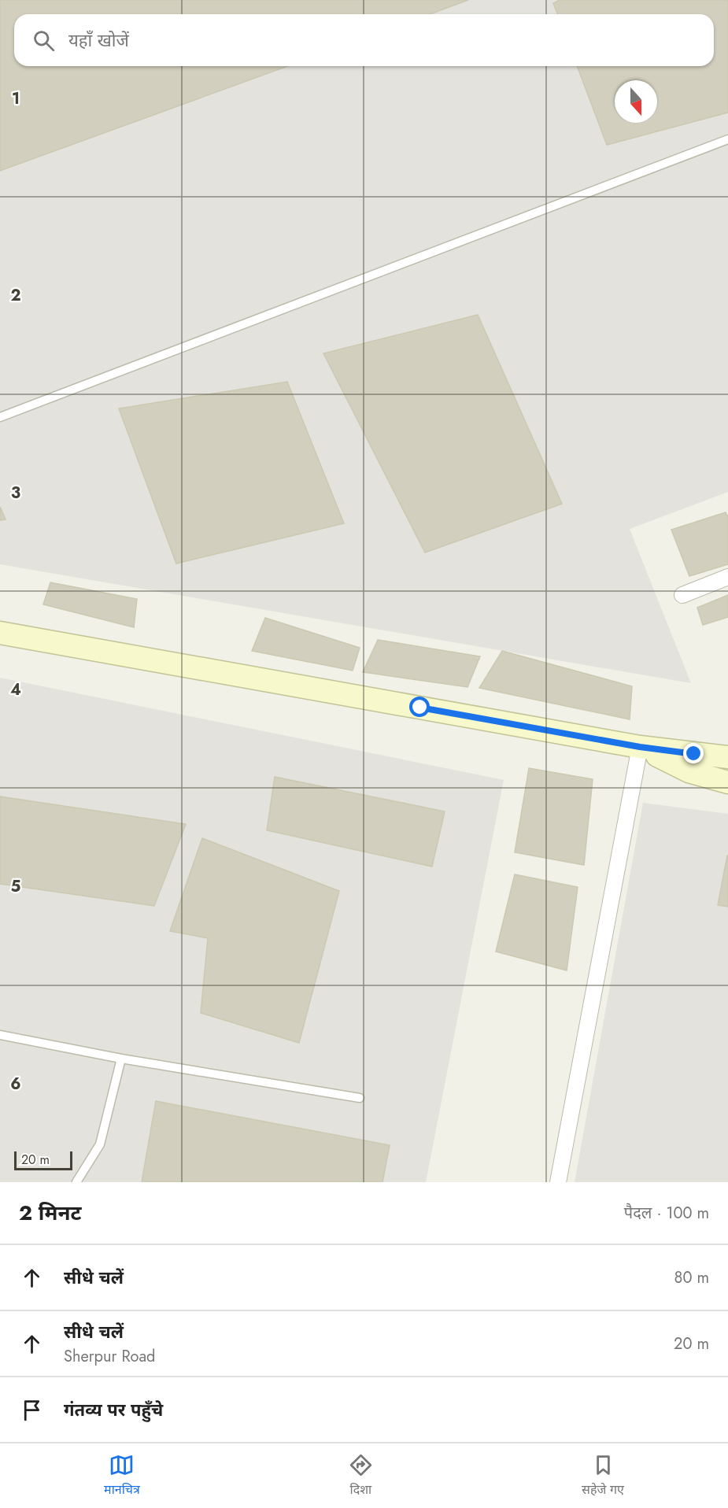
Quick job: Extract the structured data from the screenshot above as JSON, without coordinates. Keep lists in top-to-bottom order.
{
  "scale_bar": "20 m",
  "north": "bottom",
  "page": {
    "search": "यहाँ खोजें",
    "scale": "20 m",
    "heading": ["2 मिनट", "पैदल · 100 m"],
    "list": [
      ["सीधे चलें", "80 m"],
      ["सीधे चलें", "Sherpur Road", "20 m"],
      "गंतव्य पर पहुँचे"
    ],
    "nav": ["मानचित्र", "दिशा", "सहेजे गए"]
  },
  "grid": {
    "rows": [
      "1",
      "2",
      "3",
      "4",
      "5",
      "6"
    ]
  }
}
